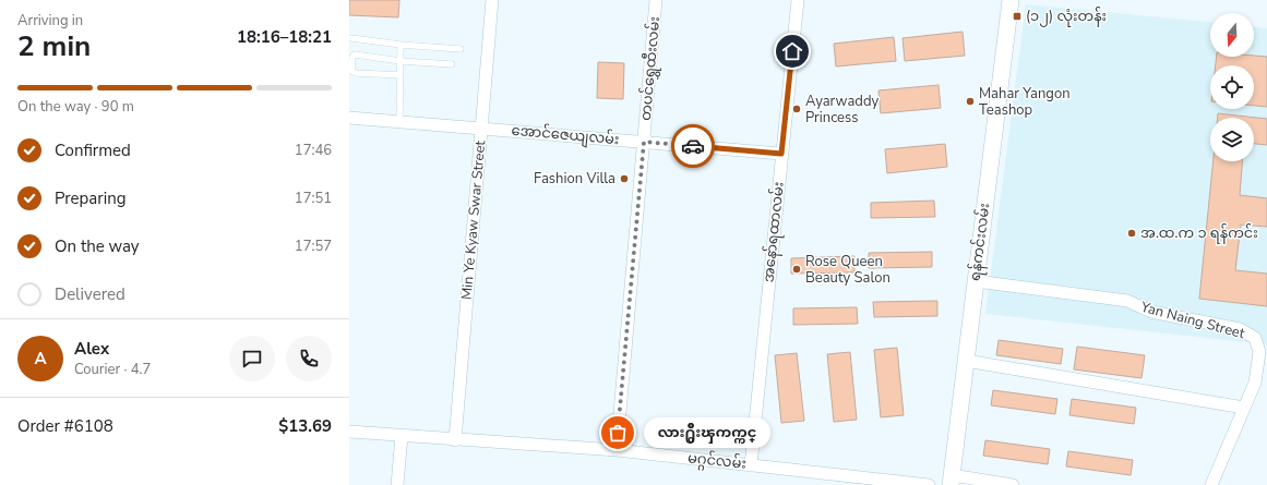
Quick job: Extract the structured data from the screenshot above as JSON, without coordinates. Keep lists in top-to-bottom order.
{
  "streets": {
    "main road": ["ရန်ကင်းလမ်း"],
    "street": [
      "တပင်ရွှေထီးလမ်း",
      "အောင်ဇေယျလမ်း",
      "Min Ye Kyaw Swar Street",
      "အနော်ရထာလမ်း",
      "Yan Naing Street",
      "မဂ္ဂင်လမ်း"
    ]
  },
  "crossings": [
    ["တပင်ရွှေထီးလမ်း", "အောင်ဇေယျလမ်း"],
    ["တပင်ရွှေထီးလမ်း", "မဂ္ဂင်လမ်း"],
    ["အောင်ဇေယျလမ်း", "Min Ye Kyaw Swar Street"],
    ["အောင်ဇေယျလမ်း", "အနော်ရထာလမ်း"],
    ["Min Ye Kyaw Swar Street", "မဂ္ဂင်လမ်း"],
    ["အနော်ရထာလမ်း", "မဂ္ဂင်လမ်း"],
    ["ရန်ကင်းလမ်း", "Yan Naing Street"]
  ],
  "places": {
    "transit": ["(၁၂) လုံးတန်း"],
    "other": [
      "Mahar Yangon Teashop",
      "Ayarwaddy Princess",
      "Fashion Villa",
      "အ.ထ.က ၁ ရန်ကင်း",
      "Rose Queen Beauty Salon",
      "လား႐ွိဳးၾကက္ကင္"
    ]
  },
  "north": "bottom",
  "page": {
    "heading": ["2 min", "Arriving in", "18:16–18:21"],
    "panel": [
      "Alex",
      "Courier · 4.7",
      "Order #6108",
      "$13.69"
    ],
    "bar": "On the way · 90 m",
    "list": [
      ["Confirmed", "17:46"],
      ["Preparing", "17:51"],
      ["On the way", "17:57"],
      "Delivered"
    ],
    "round": "A",
    "bubble": "လား႐ွိဳးၾကက္ကင္"
  }
}
